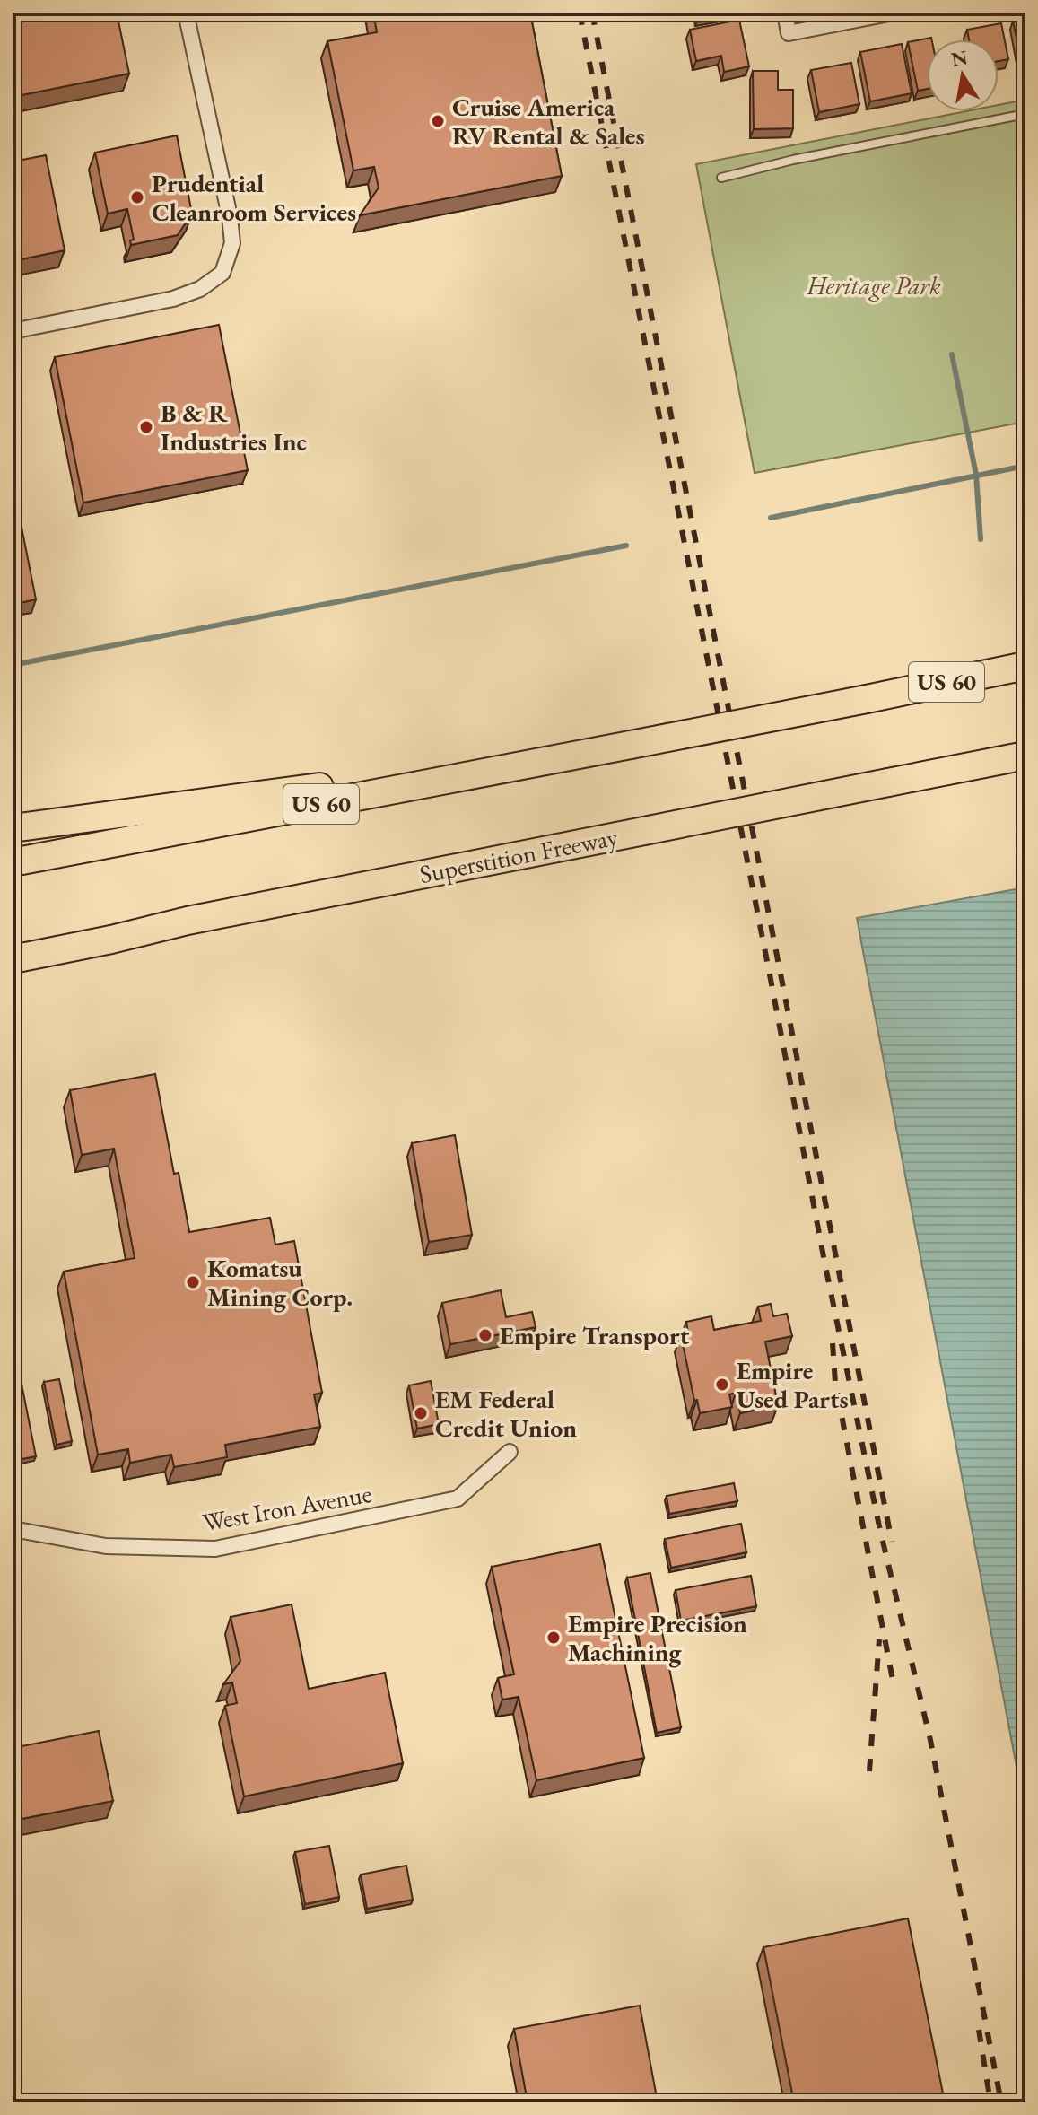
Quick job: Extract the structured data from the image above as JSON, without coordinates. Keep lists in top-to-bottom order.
{
  "streets": {
    "highway": ["US 60", "Superstition Freeway"],
    "street": ["West Iron Avenue"]
  },
  "parks": ["Heritage Park"],
  "places": [
    "Cruise America RV Rental & Sales",
    "Prudential Cleanroom Services",
    "B & R Industries Inc",
    "Komatsu Mining Corp.",
    "Empire Transport",
    "Empire Used Parts",
    "EM Federal Credit Union",
    "Empire Precision Machining"
  ],
  "north": "top"
}
